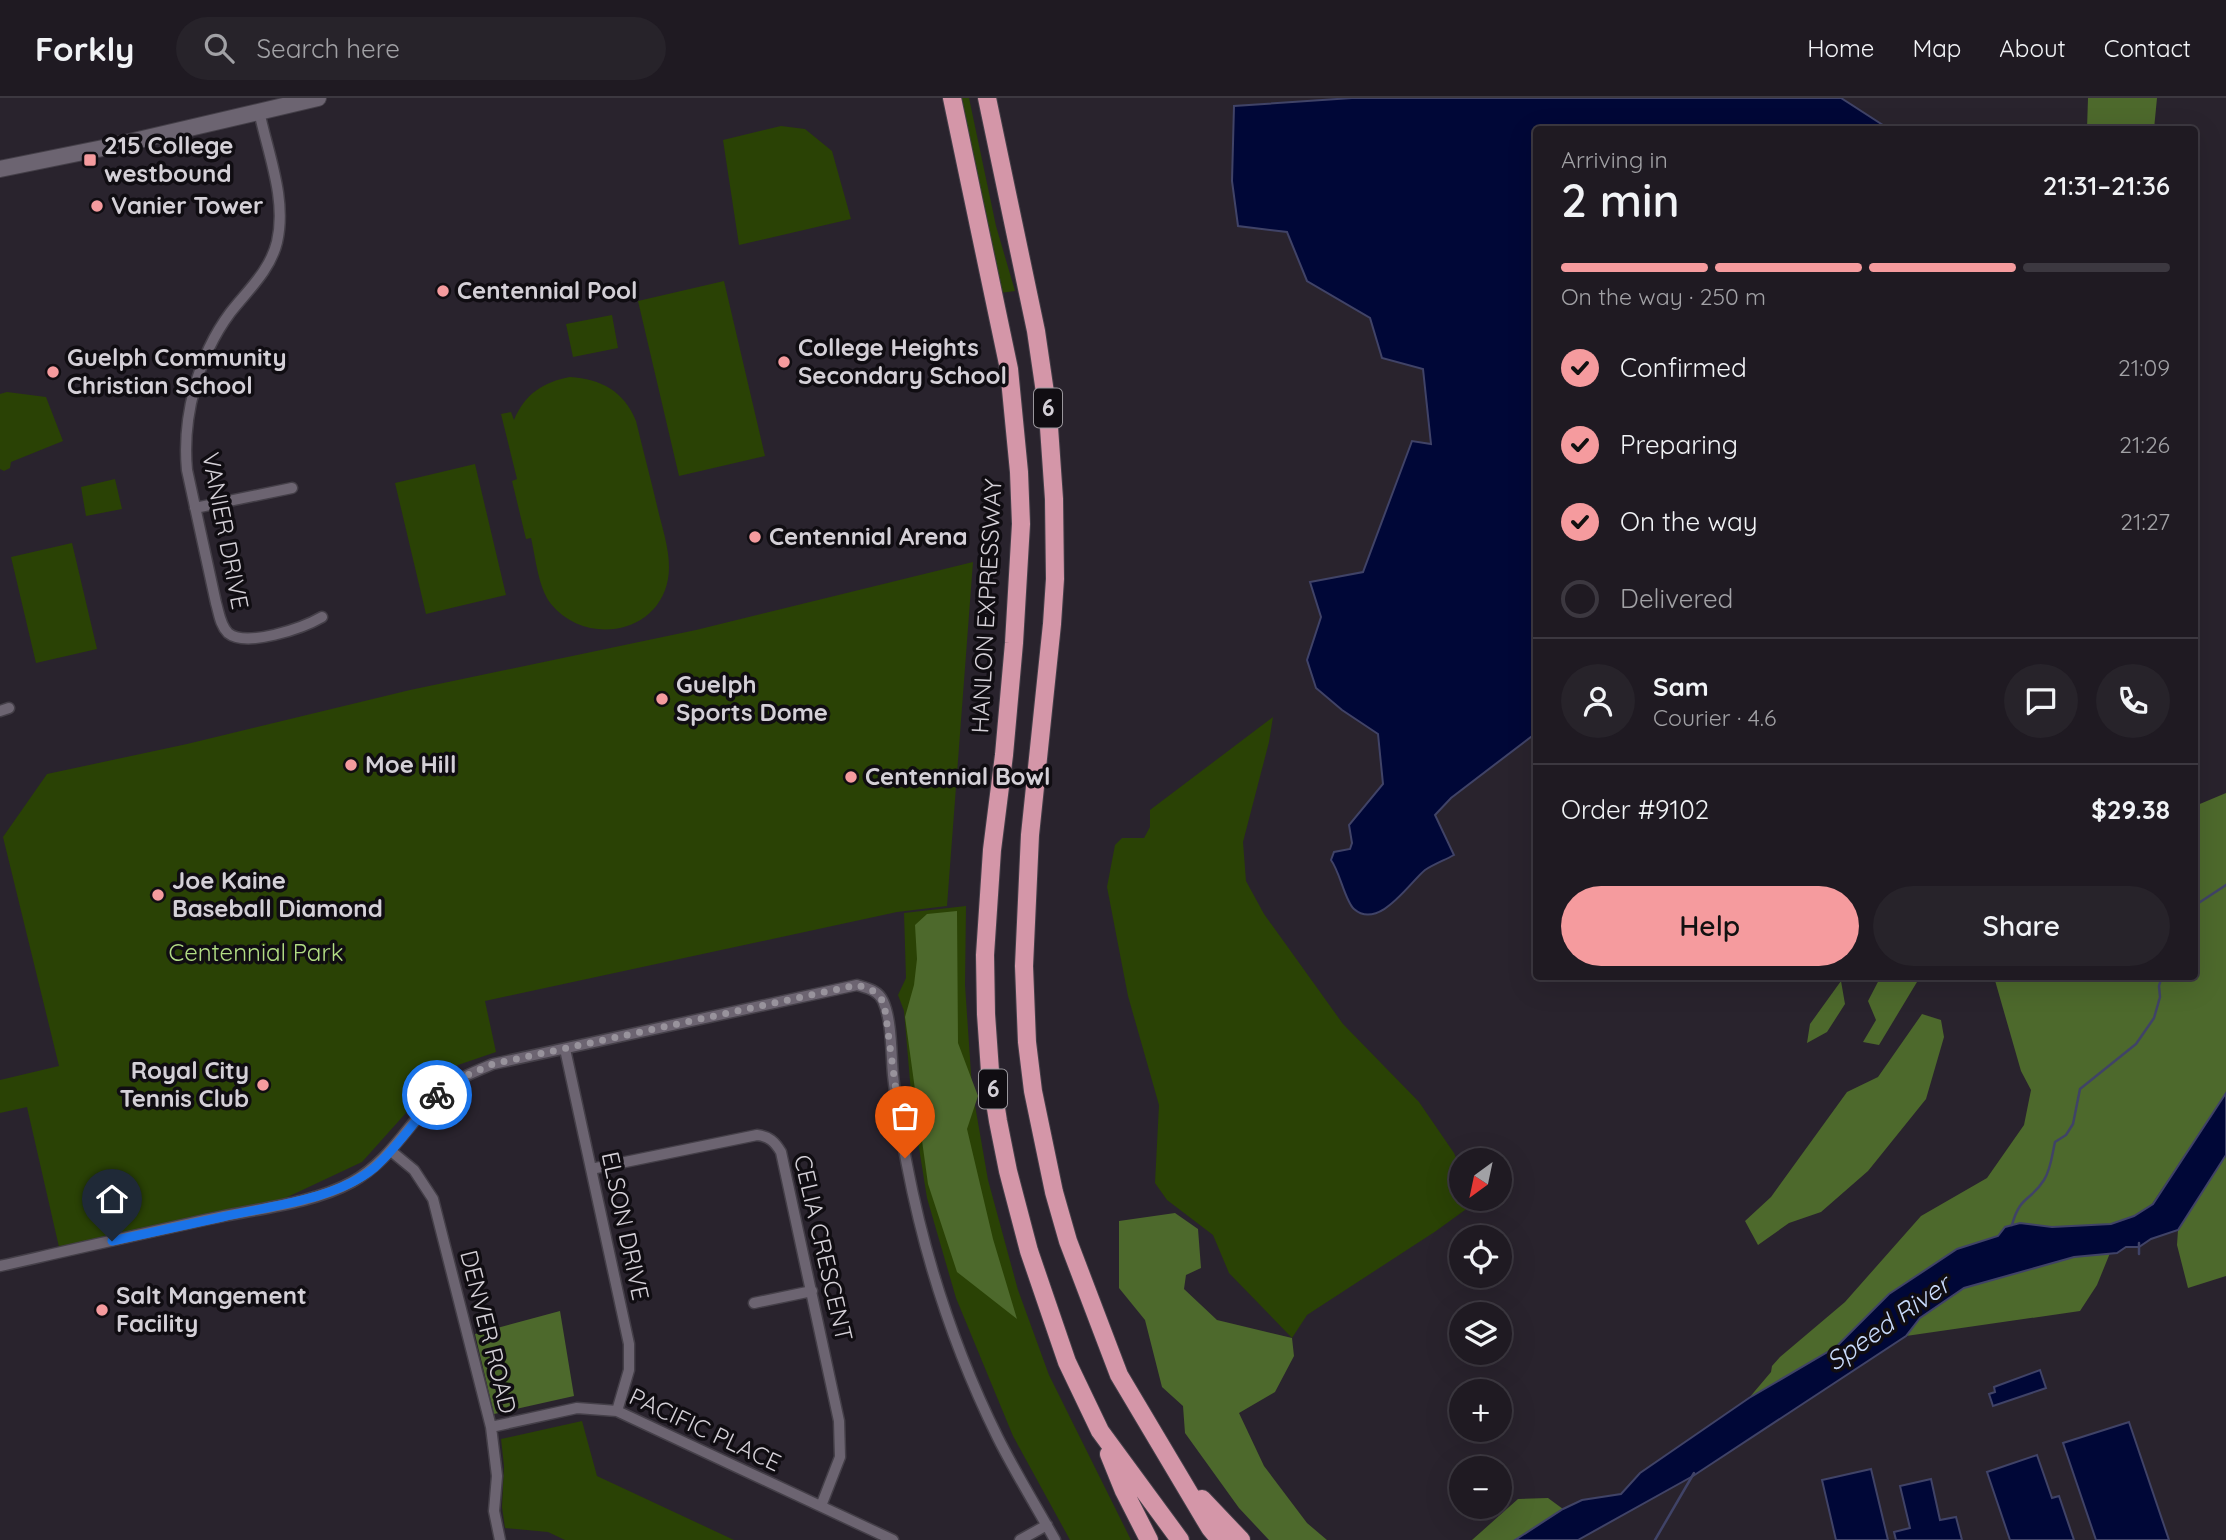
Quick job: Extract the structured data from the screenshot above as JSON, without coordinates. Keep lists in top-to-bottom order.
{
  "streets": {
    "highway": ["6", "HANLON EXPRESSWAY"],
    "street": [
      "VANIER DRIVE",
      "ELSON DRIVE",
      "CELIA CRESCENT",
      "DENVER ROAD",
      "PACIFIC PLACE"
    ]
  },
  "crossings": [
    ["ELSON DRIVE", "CELIA CRESCENT"],
    ["ELSON DRIVE", "PACIFIC PLACE"],
    ["CELIA CRESCENT", "PACIFIC PLACE"],
    ["DENVER ROAD", "PACIFIC PLACE"]
  ],
  "water": ["Speed River"],
  "parks": ["Centennial Park"],
  "places": {
    "transit": ["215 College westbound"],
    "other": [
      "Vanier Tower",
      "Centennial Pool",
      "College Heights Secondary School",
      "Guelph Community Christian School",
      "Centennial Arena",
      "Guelph Sports Dome",
      "Moe Hill",
      "Centennial Bowl",
      "Joe Kaine Baseball Diamond",
      "Royal City Tennis Club",
      "Salt Mangement Facility"
    ]
  },
  "north": "bottom left",
  "page": {
    "header": "Forkly",
    "search": "Search here",
    "nav": [
      "Home",
      "Map",
      "About",
      "Contact"
    ],
    "heading": ["2 min", "Arriving in", "21:31–21:36"],
    "panel": [
      "Sam",
      "Courier · 4.6",
      "Order #9102",
      "$29.38"
    ],
    "bar": "On the way · 250 m",
    "list": [
      ["Confirmed", "21:09"],
      ["Preparing", "21:26"],
      ["On the way", "21:27"],
      "Delivered"
    ],
    "buttons": ["Help", "Share"],
    "map_buttons": ["+", "−"]
  }
}
